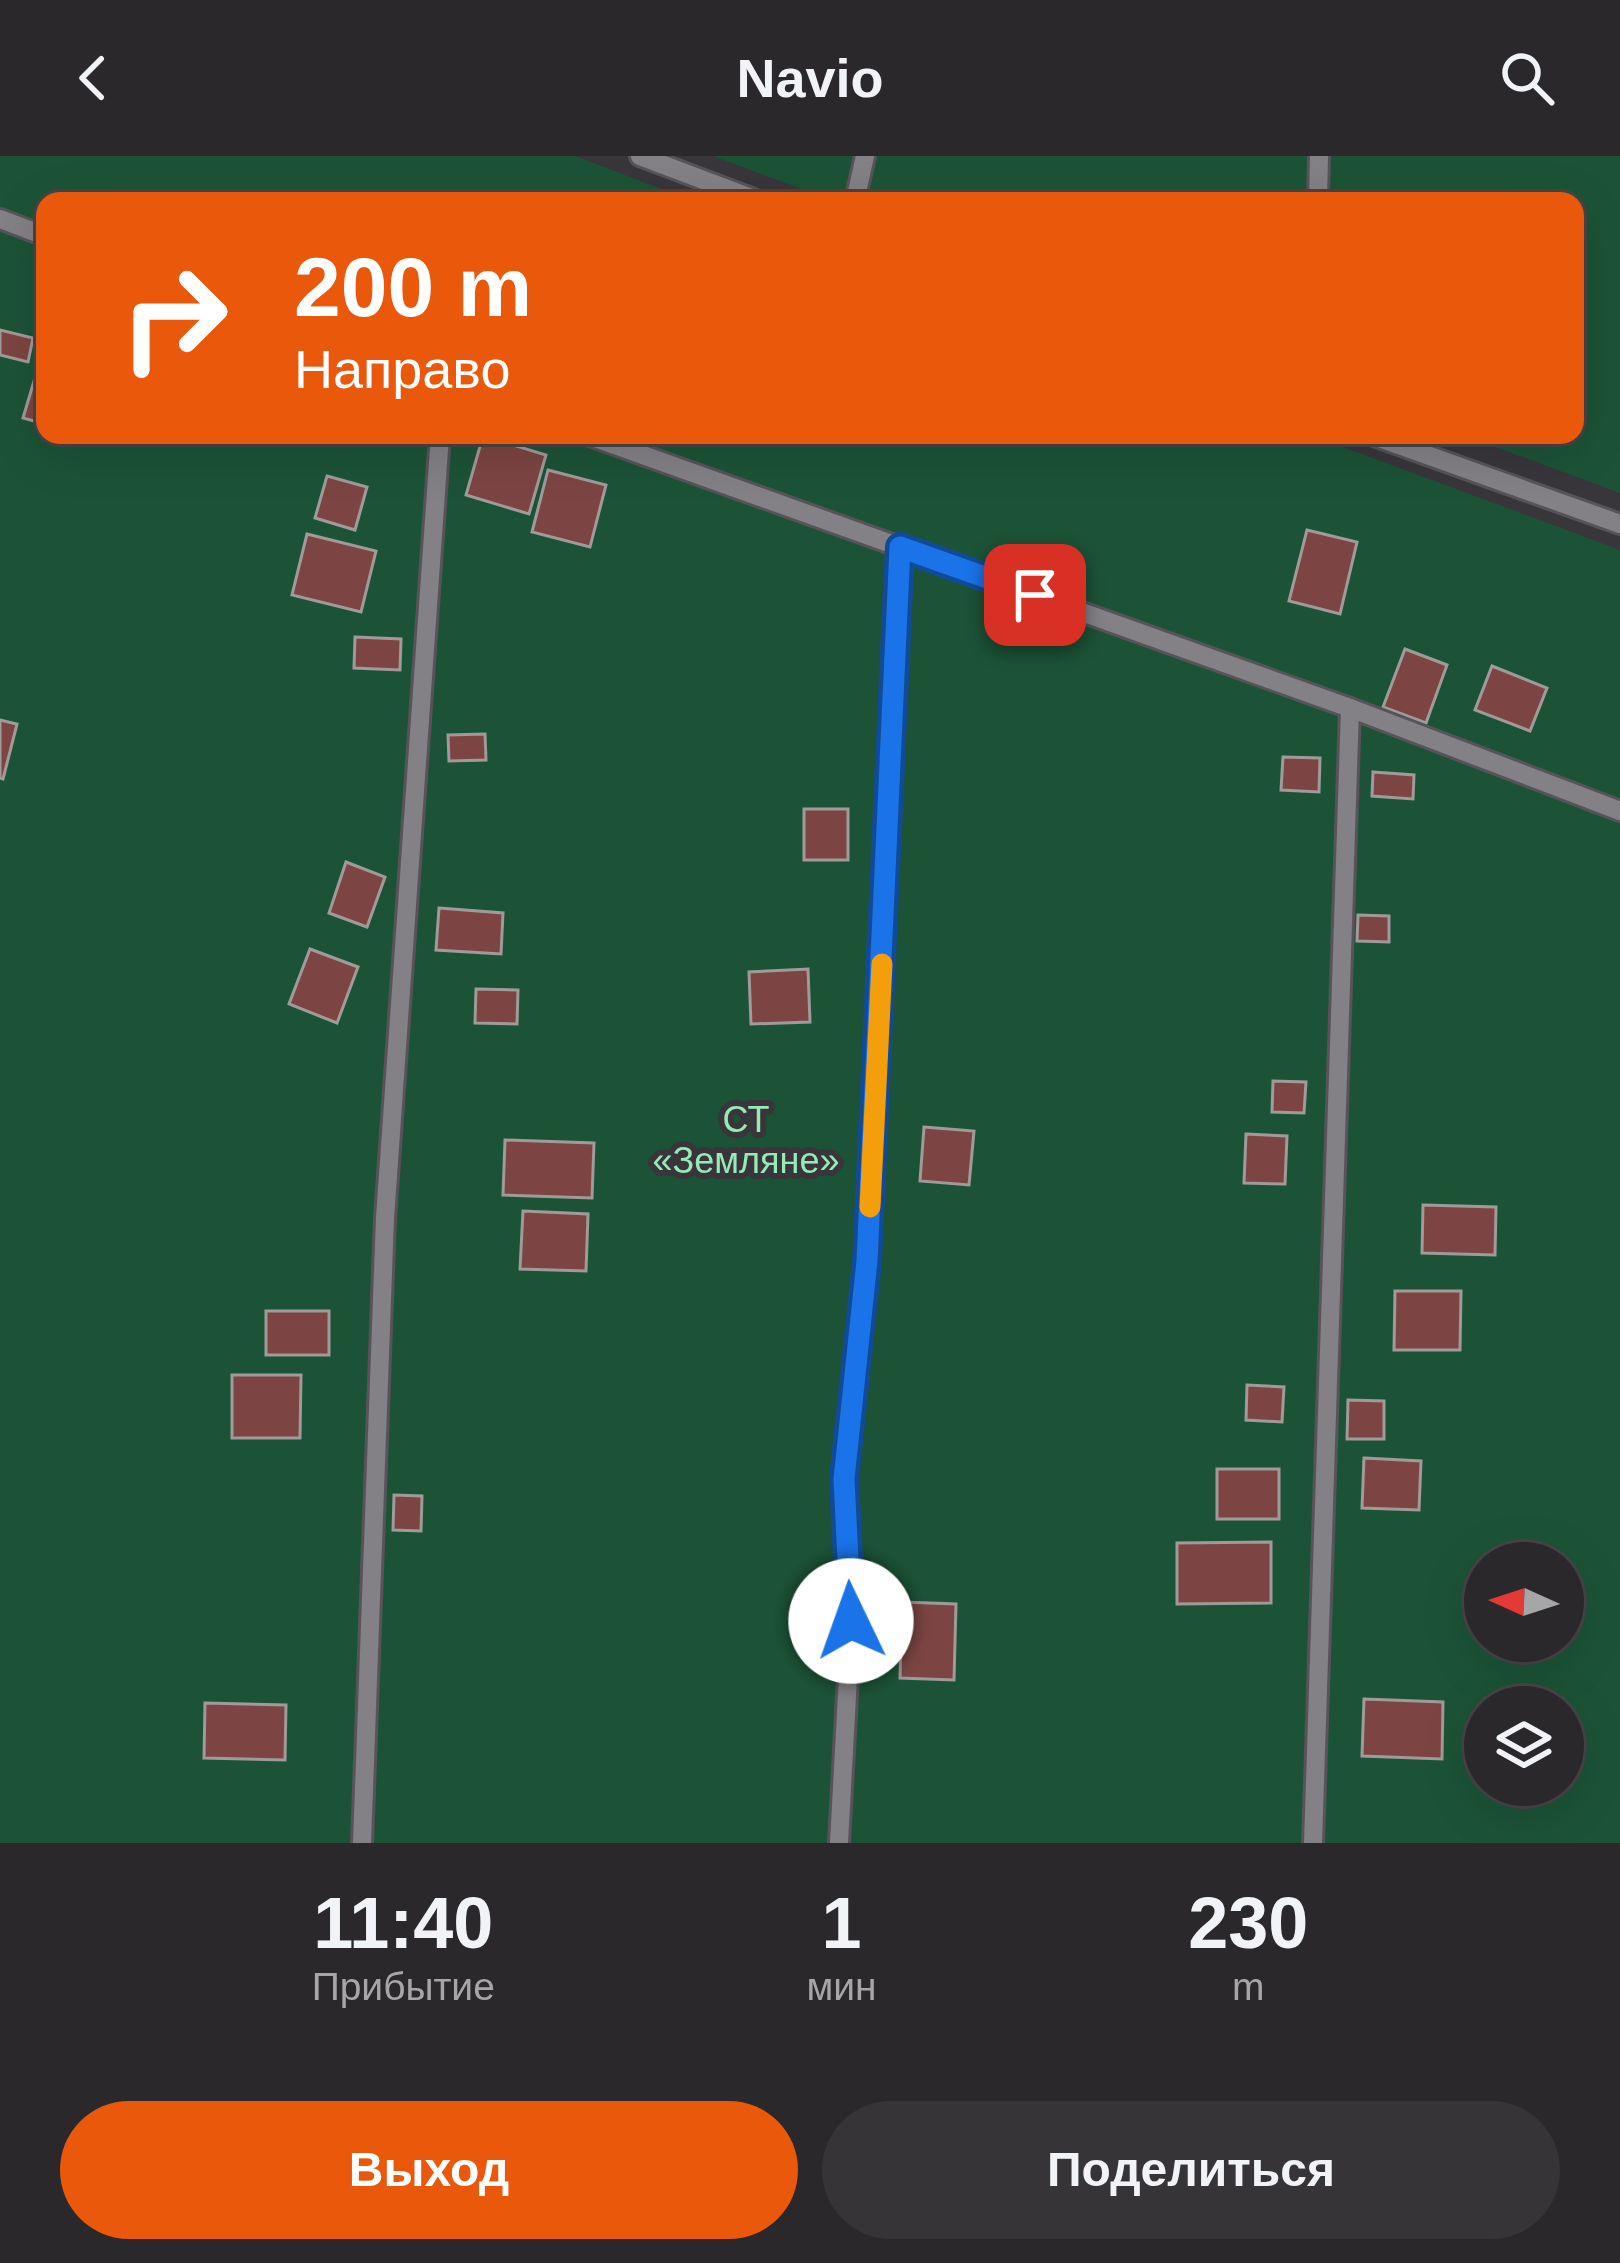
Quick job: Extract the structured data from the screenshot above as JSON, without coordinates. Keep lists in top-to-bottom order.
{
  "parks": ["СТ «Земляне»"],
  "north": "left",
  "page": {
    "header": "Navio",
    "turn": ["200 m", "Направо"],
    "eta": [
      "11:40",
      "Прибытие",
      "1",
      "мин",
      "230",
      "m"
    ],
    "buttons": ["Выход", "Поделиться"]
  }
}
